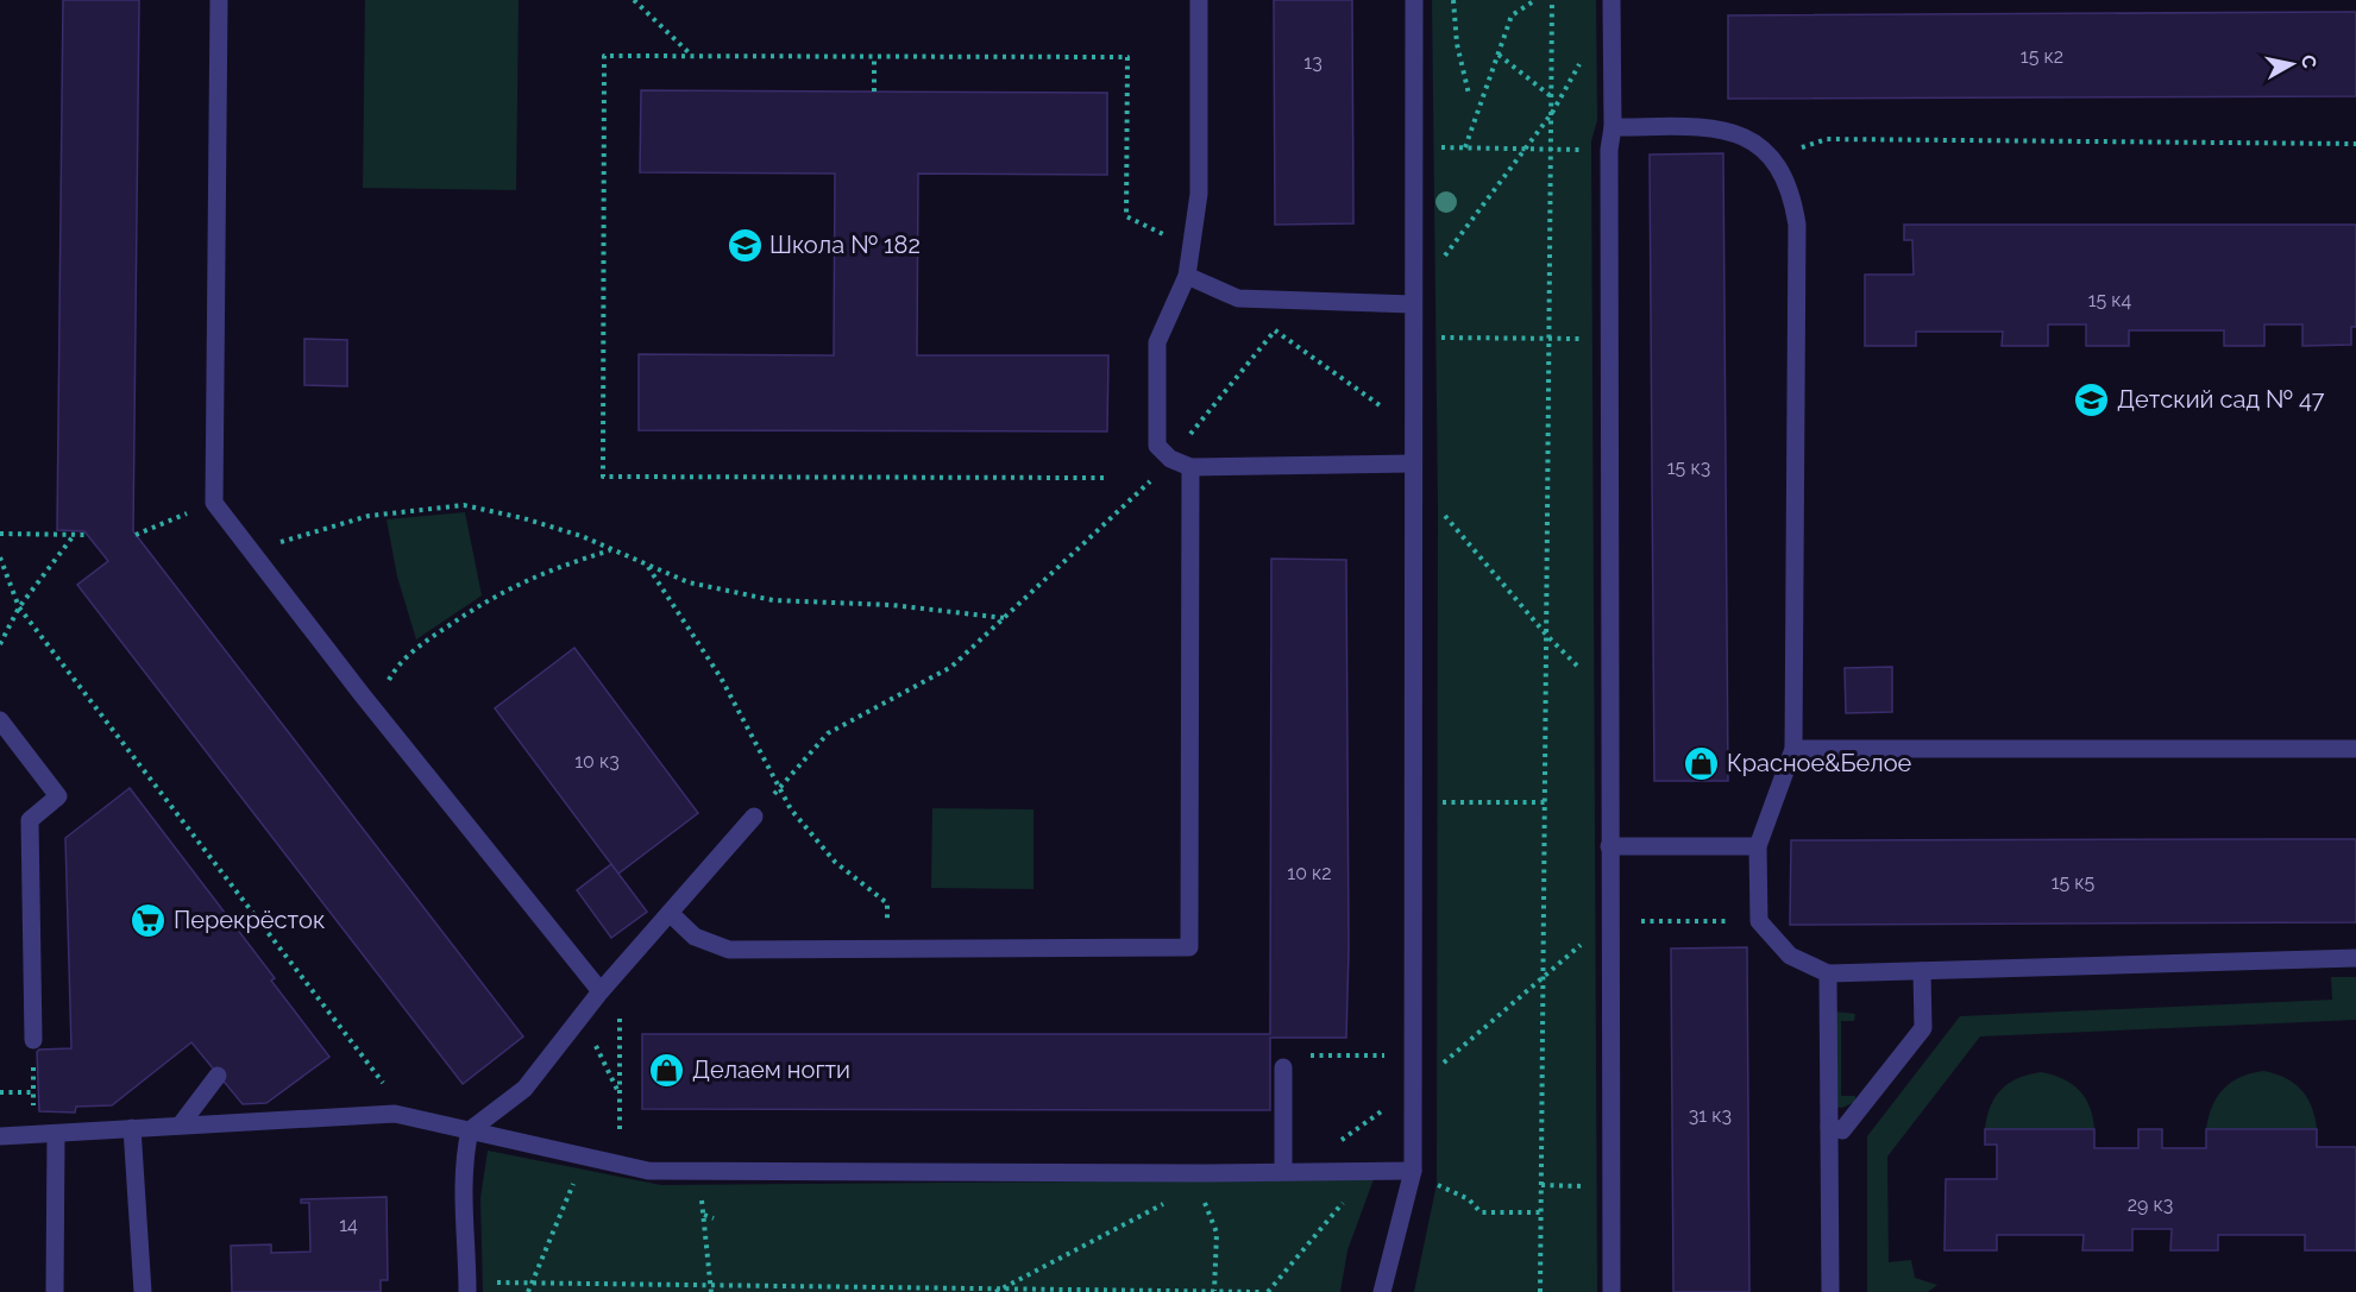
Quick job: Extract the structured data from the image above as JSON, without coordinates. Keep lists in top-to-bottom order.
{
  "places": {
    "school or university": ["Школа № 182", "Детский сад № 47"],
    "shop": ["Красное&Белое", "Делаем ногти"],
    "supermarket": ["Перекрёсток"]
  },
  "house_numbers": [
    "15 к2",
    "13",
    "15 к4",
    "15 к3",
    "10 к3",
    "10 к2",
    "15 к5",
    "31 к3",
    "29 к3",
    "14"
  ],
  "north": "right"
}
